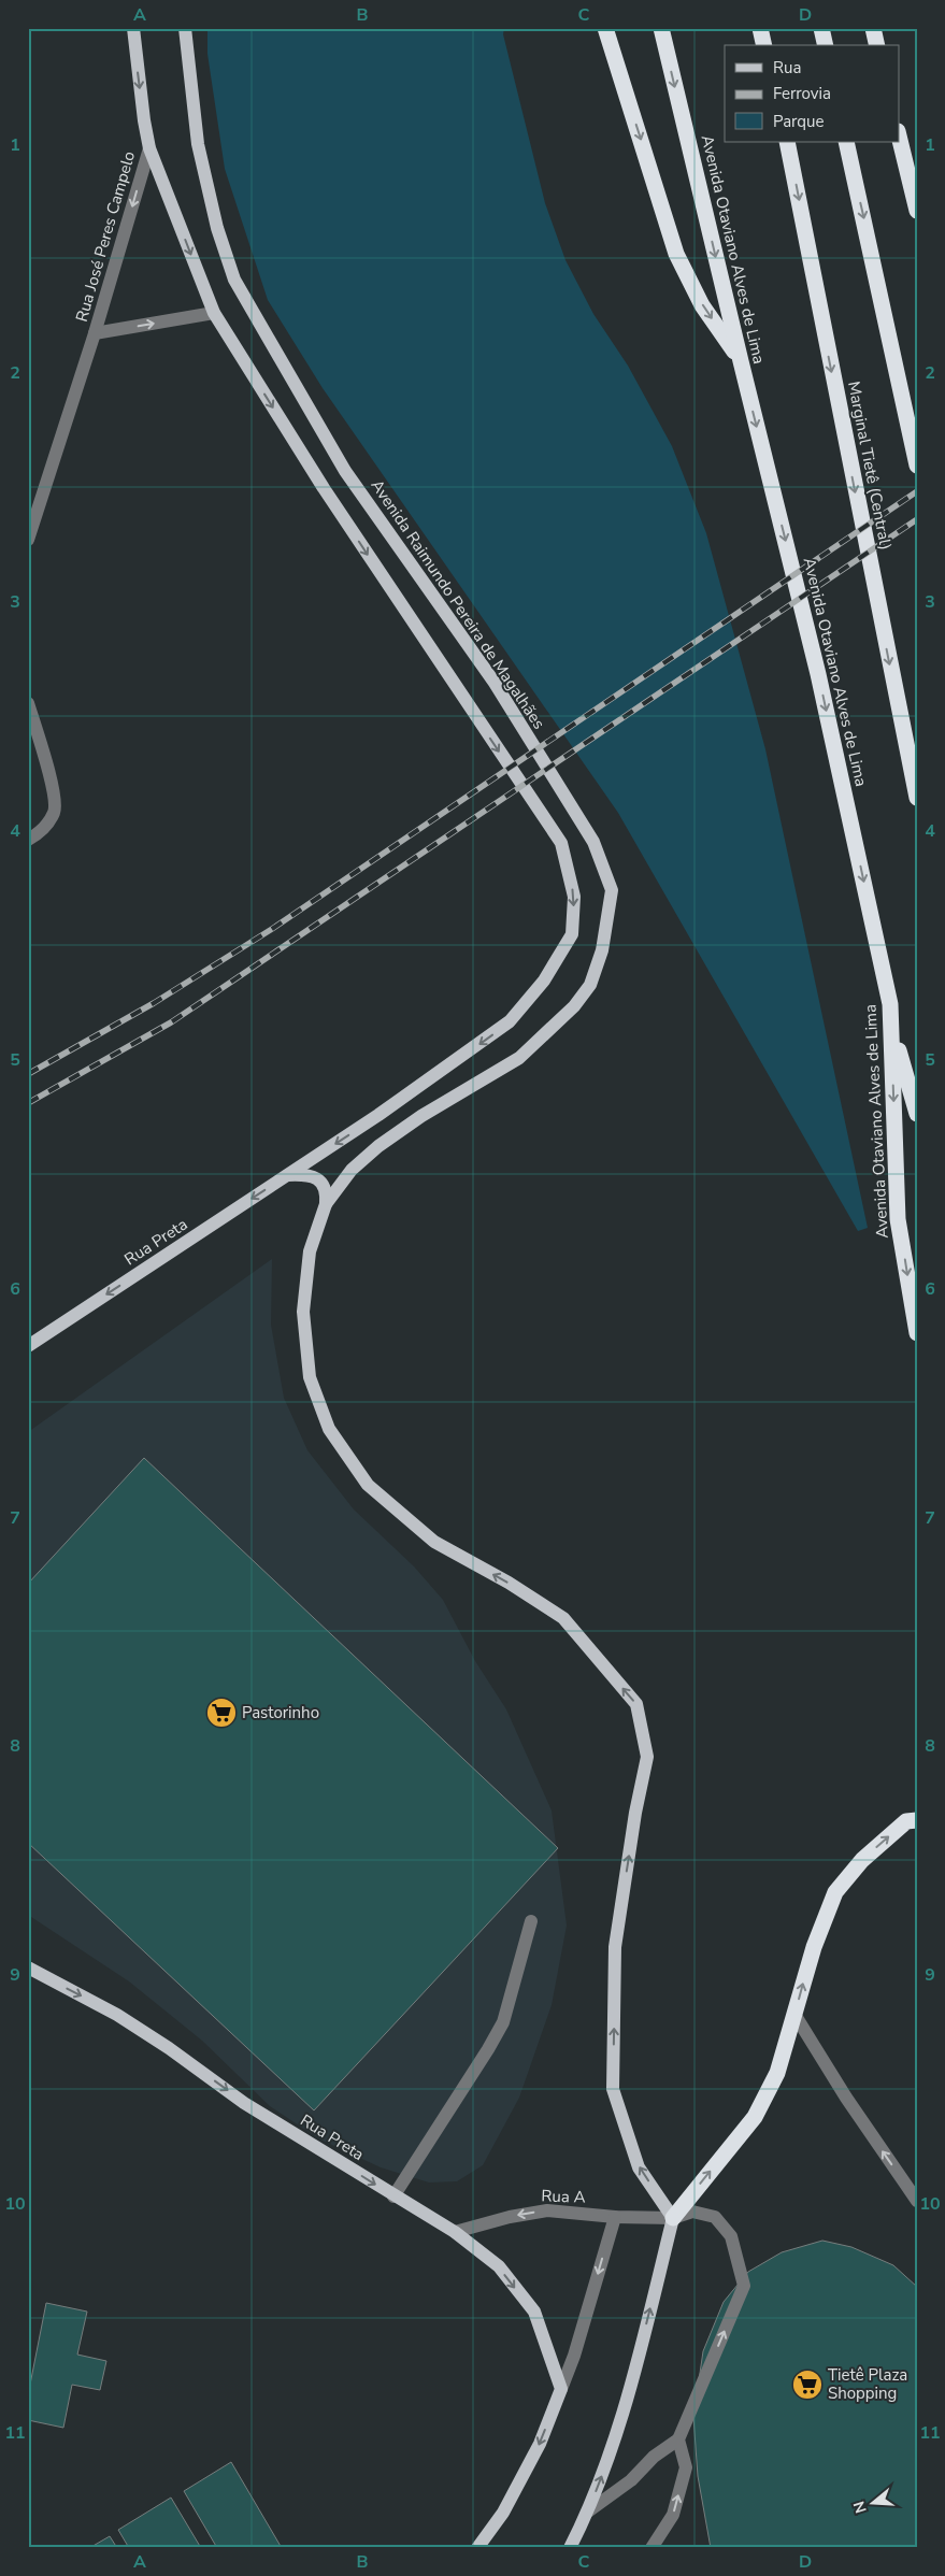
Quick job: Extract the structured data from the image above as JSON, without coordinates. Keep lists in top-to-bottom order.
{
  "streets": {
    "highway": ["Avenida Otaviano Alves de Lima", "Marginal Tietê (Central)"],
    "main road": ["Avenida Raimundo Pereira de Magalhães", "Rua Preta"],
    "street": ["Rua José Peres Campelo", "Rua A"]
  },
  "crossings": [
    ["Rua José Peres Campelo", "Rua Preta"],
    ["Avenida Raimundo Pereira de Magalhães", "Rua A"],
    ["Rua Preta", "Rua A"]
  ],
  "one_way": ["Avenida Raimundo Pereira de Magalhães"],
  "places": {
    "supermarket": ["Pastorinho", "Tietê Plaza Shopping"]
  },
  "legend": ["Rua", "Ferrovia", "Parque"],
  "north": "left",
  "grid": {
    "columns": [
      "A",
      "B",
      "C",
      "D"
    ],
    "rows": [
      "1",
      "2",
      "3",
      "4",
      "5",
      "6",
      "7",
      "8",
      "9",
      "10",
      "11"
    ]
  }
}
